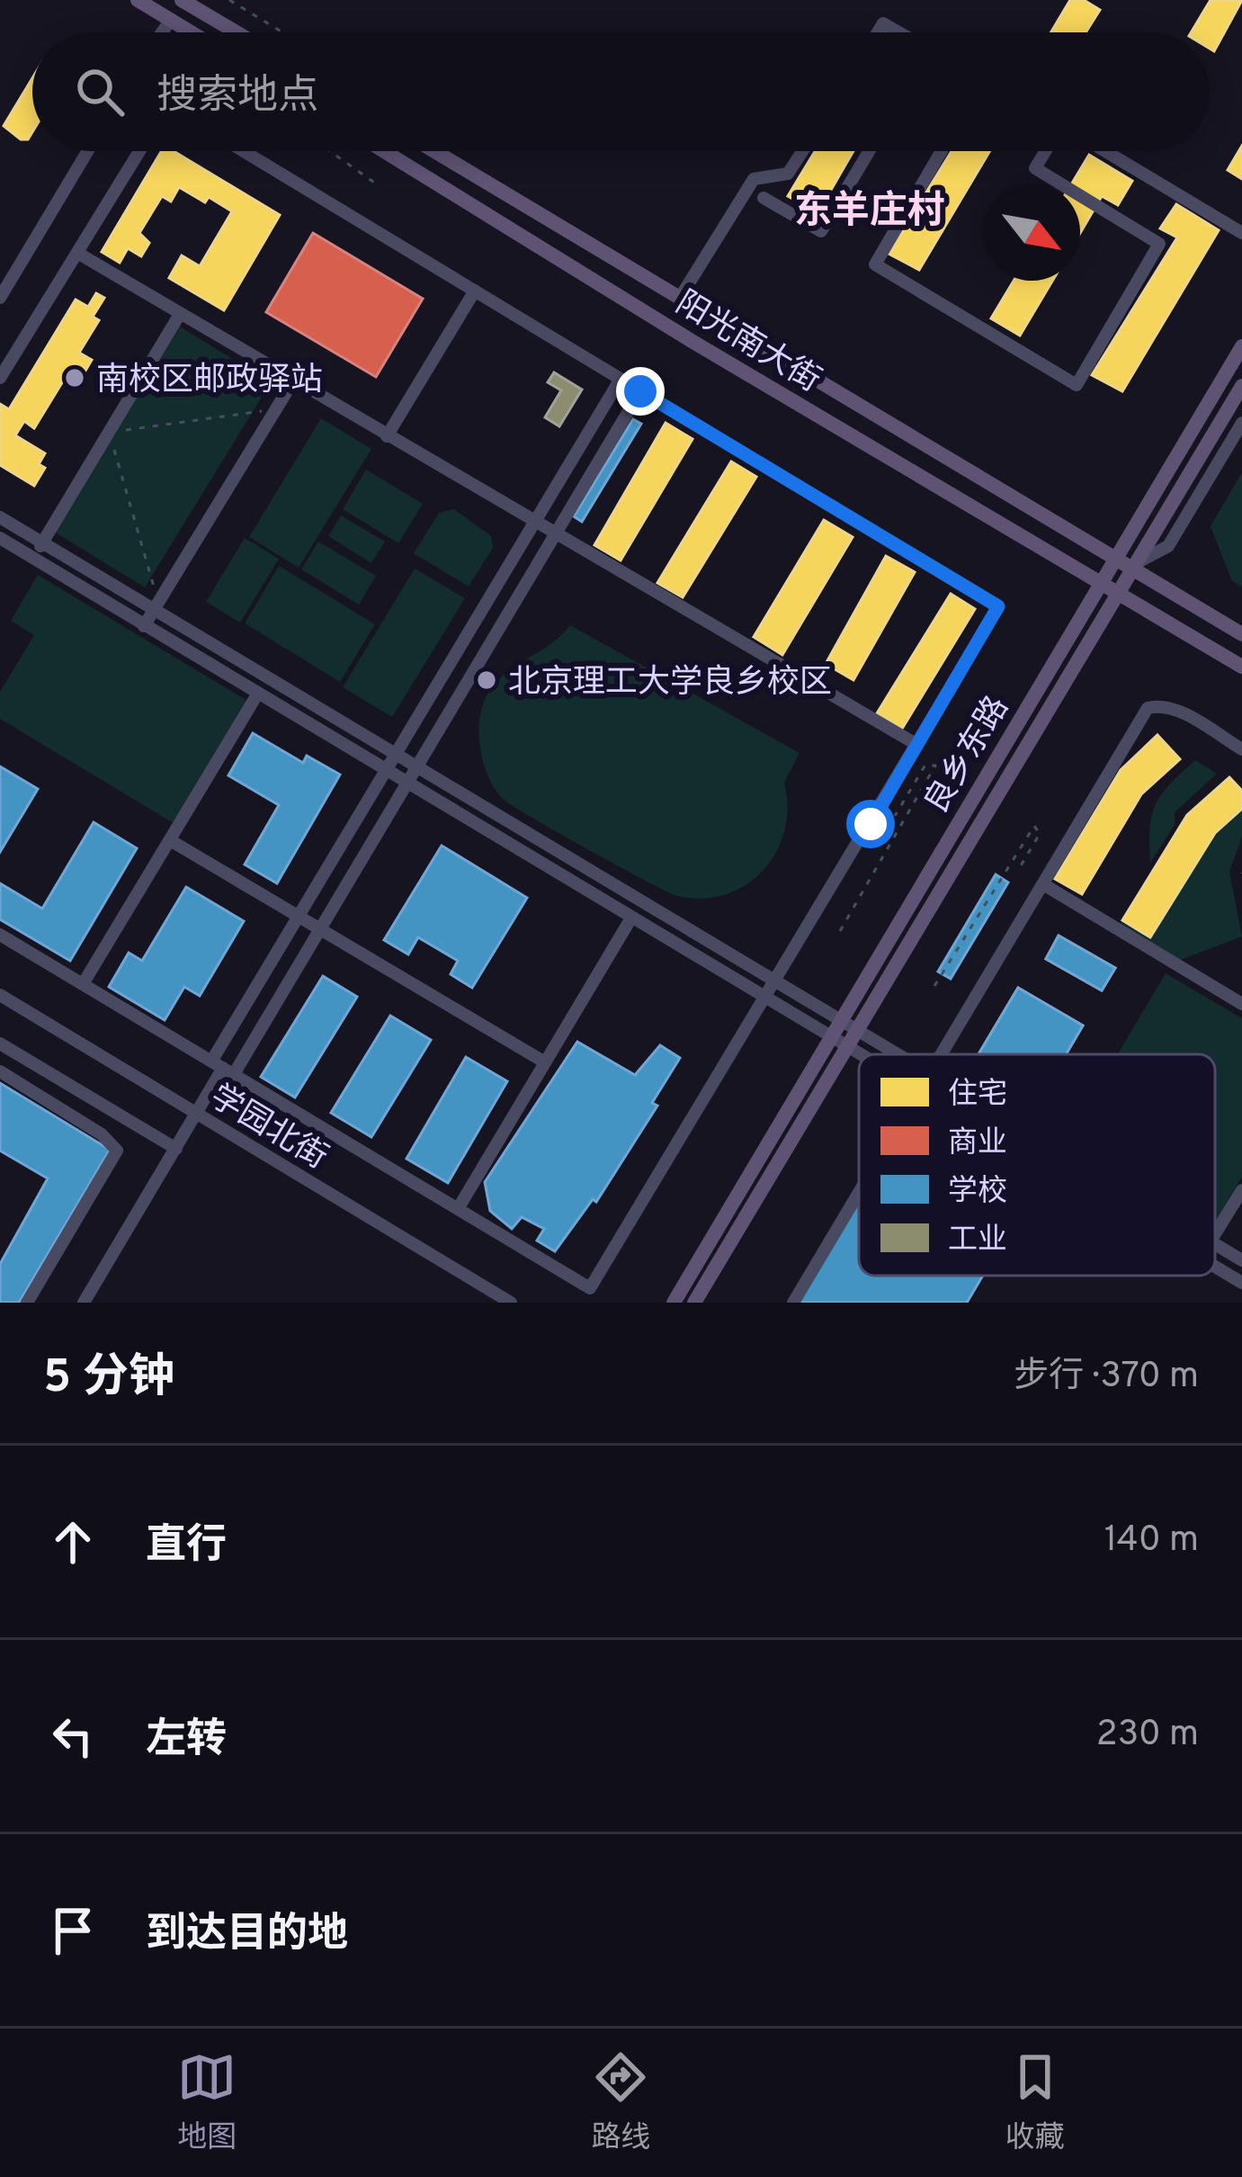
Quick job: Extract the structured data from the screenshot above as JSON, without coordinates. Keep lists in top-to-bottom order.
{
  "streets": {
    "main road": ["阳光南大街", "良乡东路"],
    "street": ["学园北街"]
  },
  "crossings": [
    ["阳光南大街", "良乡东路"]
  ],
  "districts": ["东羊庄村"],
  "places": ["南校区邮政驿站", "北京理工大学良乡校区"],
  "legend": [
    "住宅",
    "商业",
    "学校",
    "工业"
  ],
  "north": "bottom right",
  "page": {
    "search": "搜索地点",
    "heading": ["5 分钟", "步行 · 370 m"],
    "list": [
      ["直行", "140 m"],
      ["左转", "230 m"],
      "到达目的地"
    ],
    "nav": ["地图", "路线", "收藏"]
  }
}
